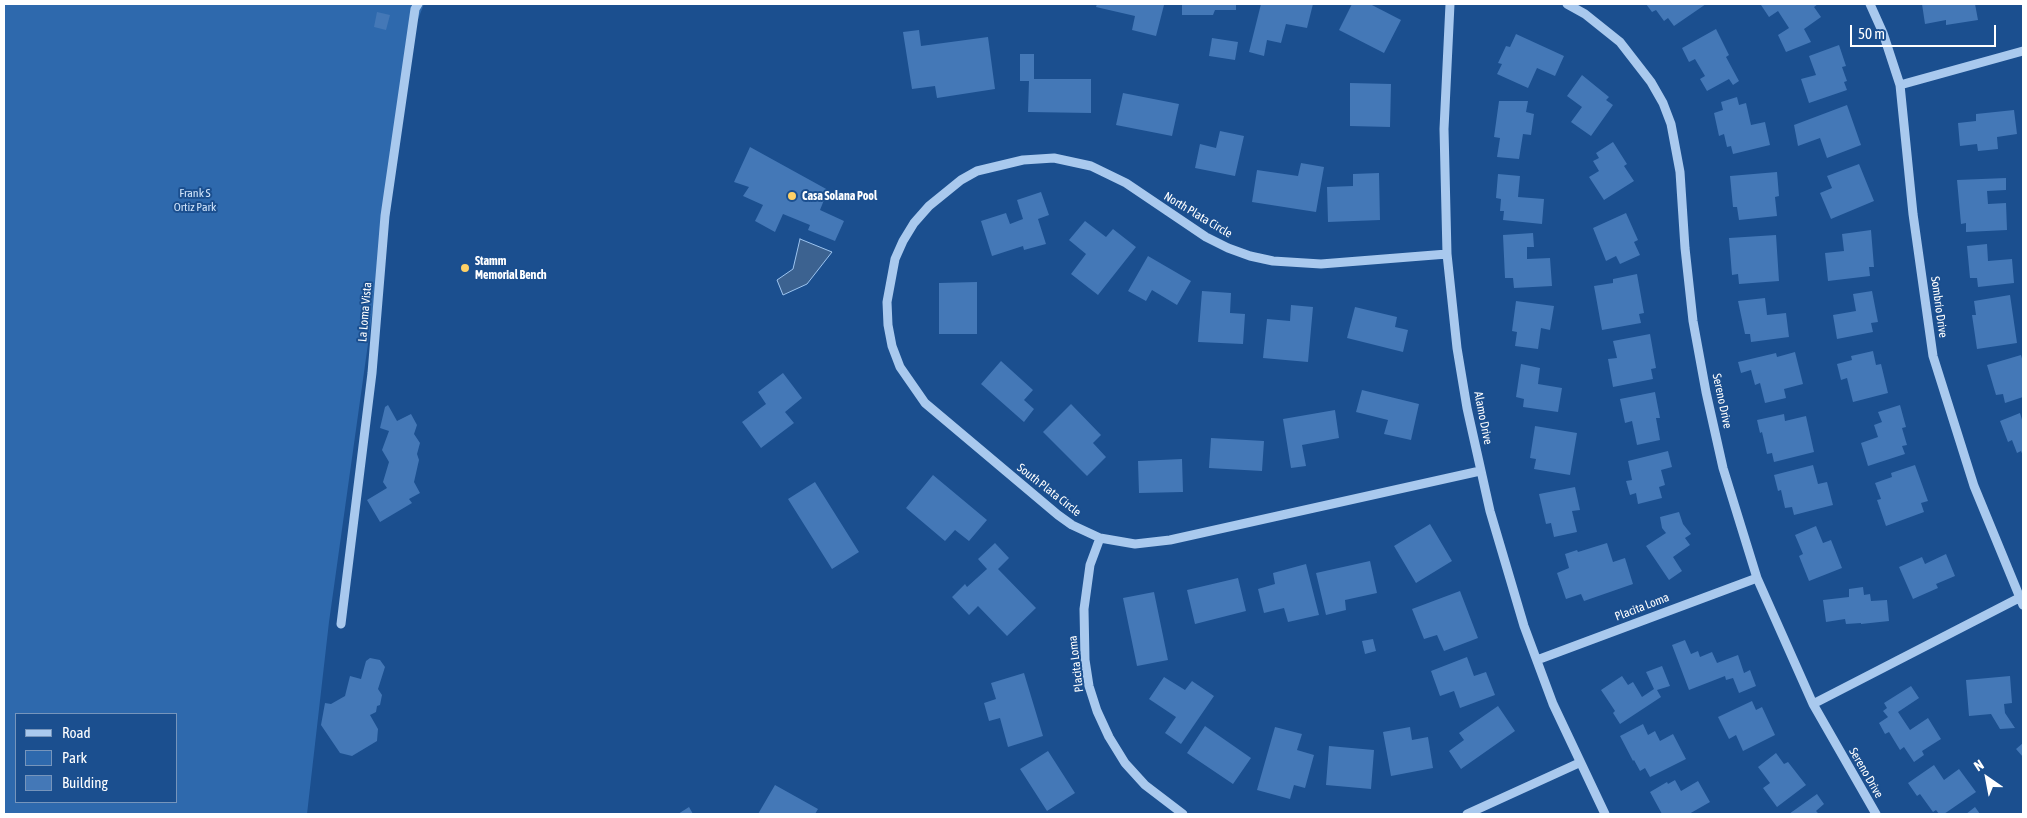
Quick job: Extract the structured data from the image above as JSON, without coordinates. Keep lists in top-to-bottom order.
{
  "streets": {
    "street": [
      "North Plata Circle",
      "Sombrio Drive",
      "La Loma Vista",
      "Sereno Drive",
      "Alamo Drive",
      "South Plata Circle",
      "Placita Loma"
    ]
  },
  "crossings": [
    ["North Plata Circle", "Alamo Drive"],
    ["North Plata Circle", "South Plata Circle"],
    ["Sereno Drive", "Placita Loma"],
    ["Alamo Drive", "South Plata Circle"],
    ["Alamo Drive", "Placita Loma"],
    ["South Plata Circle", "Placita Loma"]
  ],
  "parks": ["Frank S Ortiz Park"],
  "places": ["Casa Solana Pool", "Stamm Memorial Bench"],
  "legend": ["Road", "Park", "Building"],
  "scale_bar": "50 m",
  "north": "top left"
}
